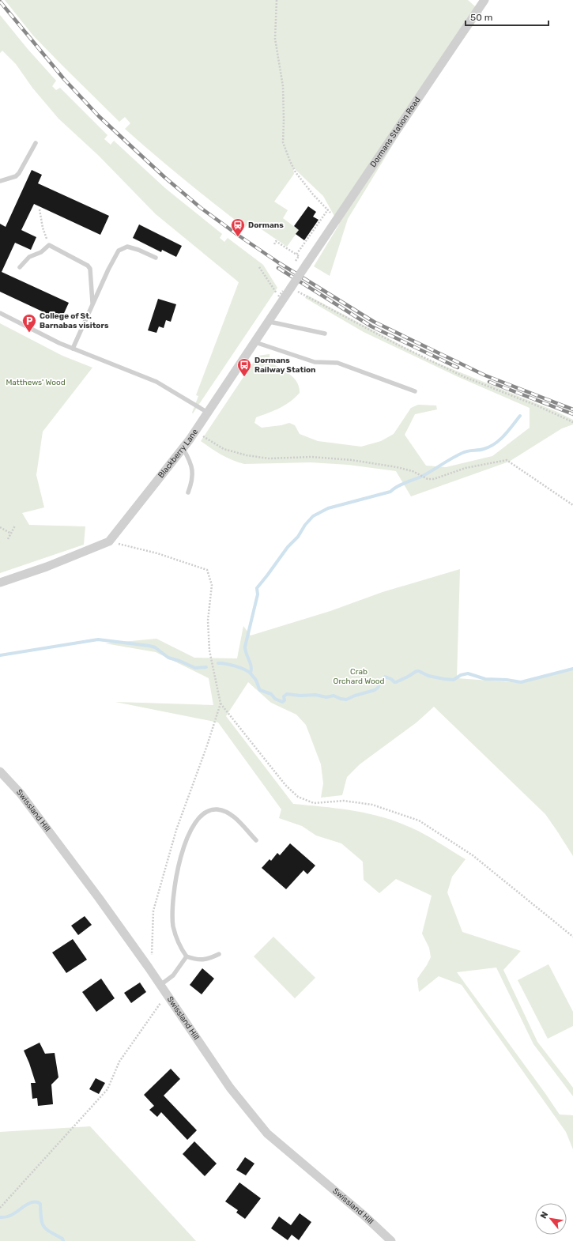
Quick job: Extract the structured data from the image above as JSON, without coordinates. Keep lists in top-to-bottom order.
{
  "streets": {
    "street": ["Dormans Station Road", "Blackberry Lane", "Swissland Hill"]
  },
  "crossings": [
    ["Dormans Station Road", "Blackberry Lane"]
  ],
  "parks": ["Matthews' Wood", "Crab Orchard Wood"],
  "places": {
    "station": ["Dormans"],
    "parking": ["College of St. Barnabas visitors"],
    "bus stop": ["Dormans Railway Station"]
  },
  "scale_bar": "50 m",
  "north": "top left"
}
